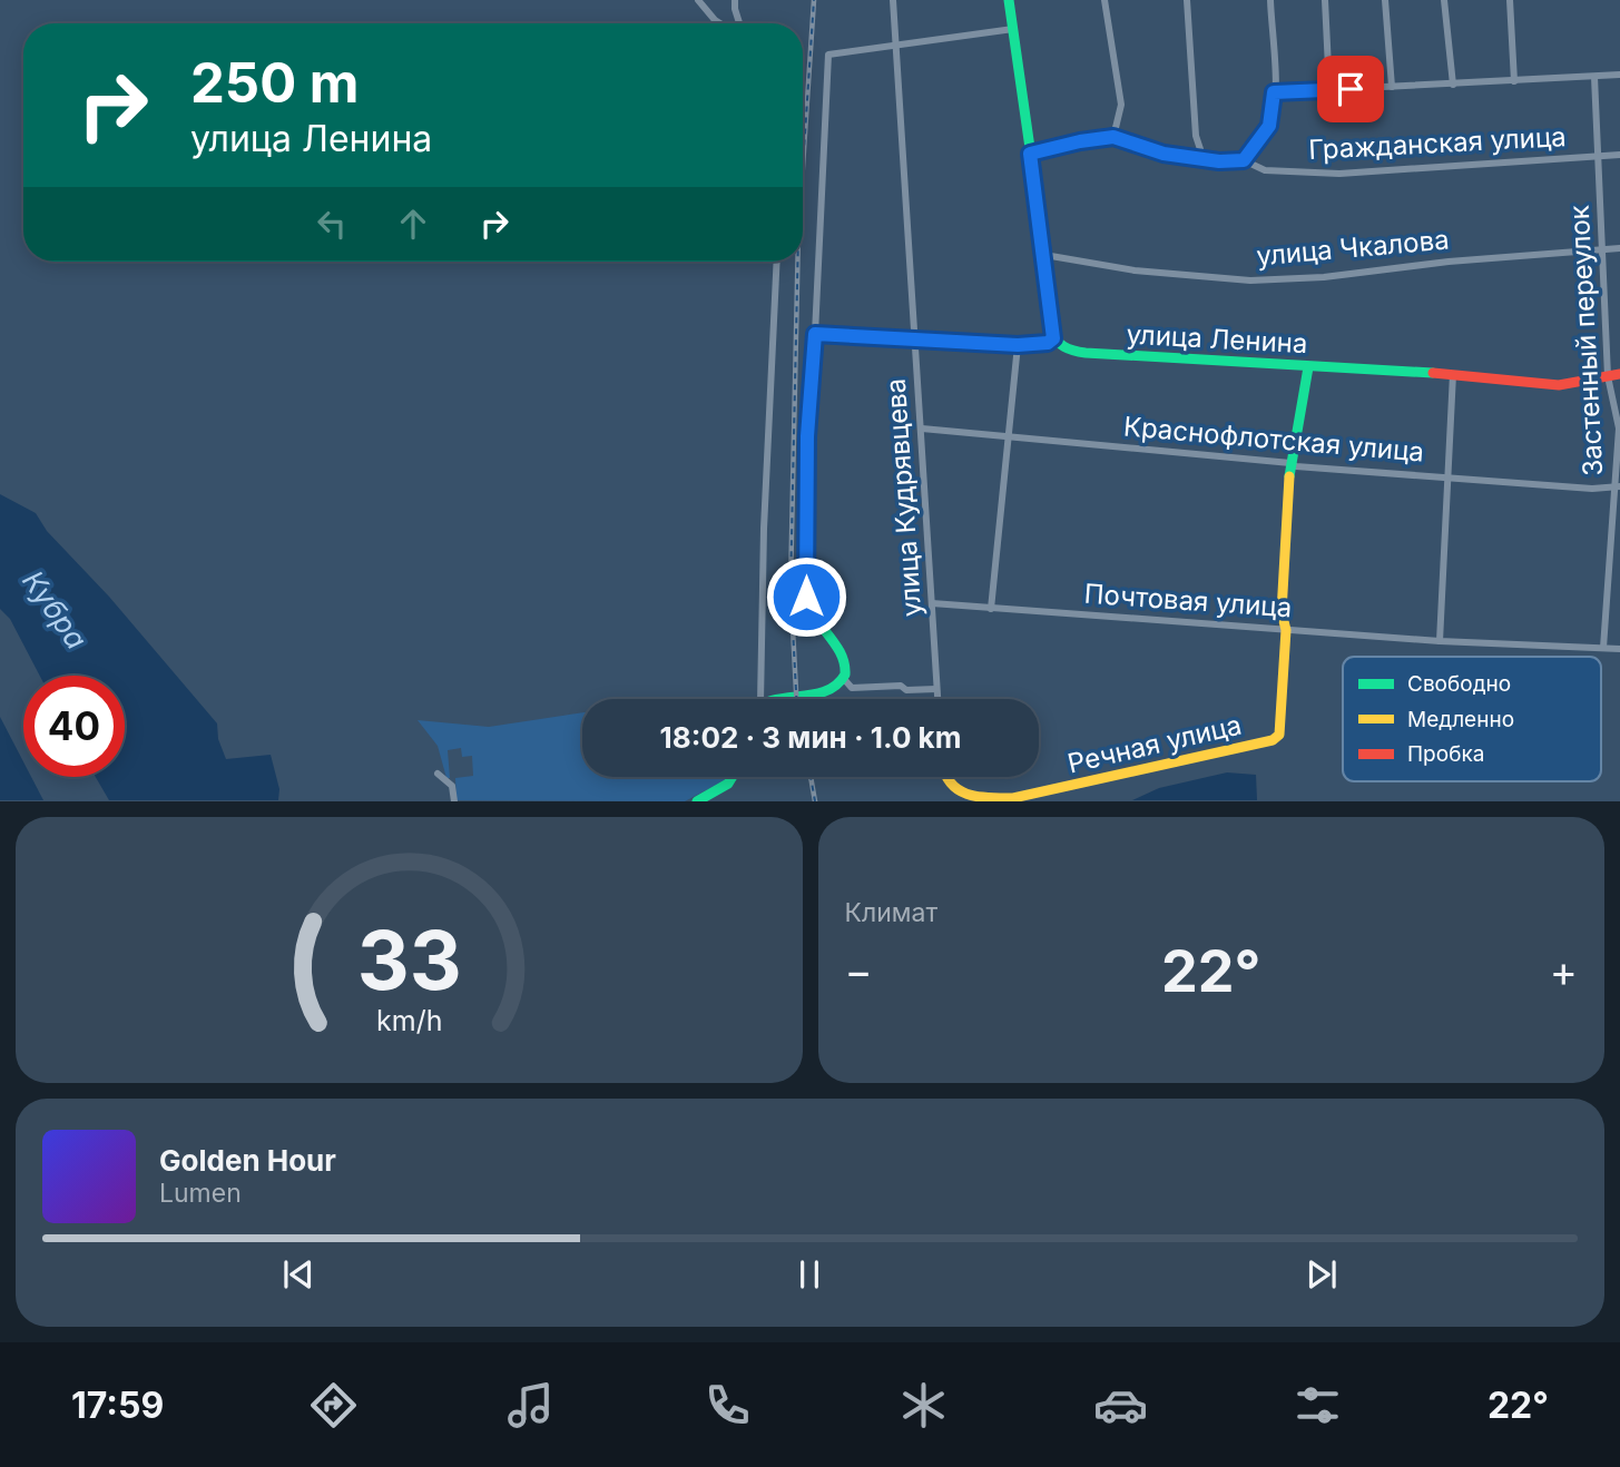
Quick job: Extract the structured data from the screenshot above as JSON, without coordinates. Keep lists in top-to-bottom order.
{
  "streets": {
    "street": [
      "Гражданская улица",
      "улица Чкалова",
      "улица Ленина",
      "Застенный переулок",
      "Краснофлотская улица",
      "улица Кудрявцева",
      "Почтовая улица",
      "Речная улица"
    ]
  },
  "crossings": [
    ["Гражданская улица", "Застенный переулок"],
    ["улица Чкалова", "Застенный переулок"],
    ["улица Ленина", "Застенный переулок"],
    ["Застенный переулок", "Краснофлотская улица"],
    ["Застенный переулок", "Почтовая улица"],
    ["Краснофлотская улица", "улица Кудрявцева"],
    ["улица Кудрявцева", "Почтовая улица"],
    ["Почтовая улица", "Речная улица"]
  ],
  "water": ["Кубра"],
  "legend": ["Свободно", "Медленно", "Пробка"],
  "page": {
    "turn": ["250 m", "улица Ленина"],
    "limit": "40",
    "trip": "18:02 · 3 мин · 1.0 km",
    "tile": "Климат",
    "heat": ["−", "22°", "+"],
    "song": ["Golden Hour", "Lumen"],
    "tabs": ["17:59", "22°"],
    "gauge": ["33", "km/h"]
  }
}
